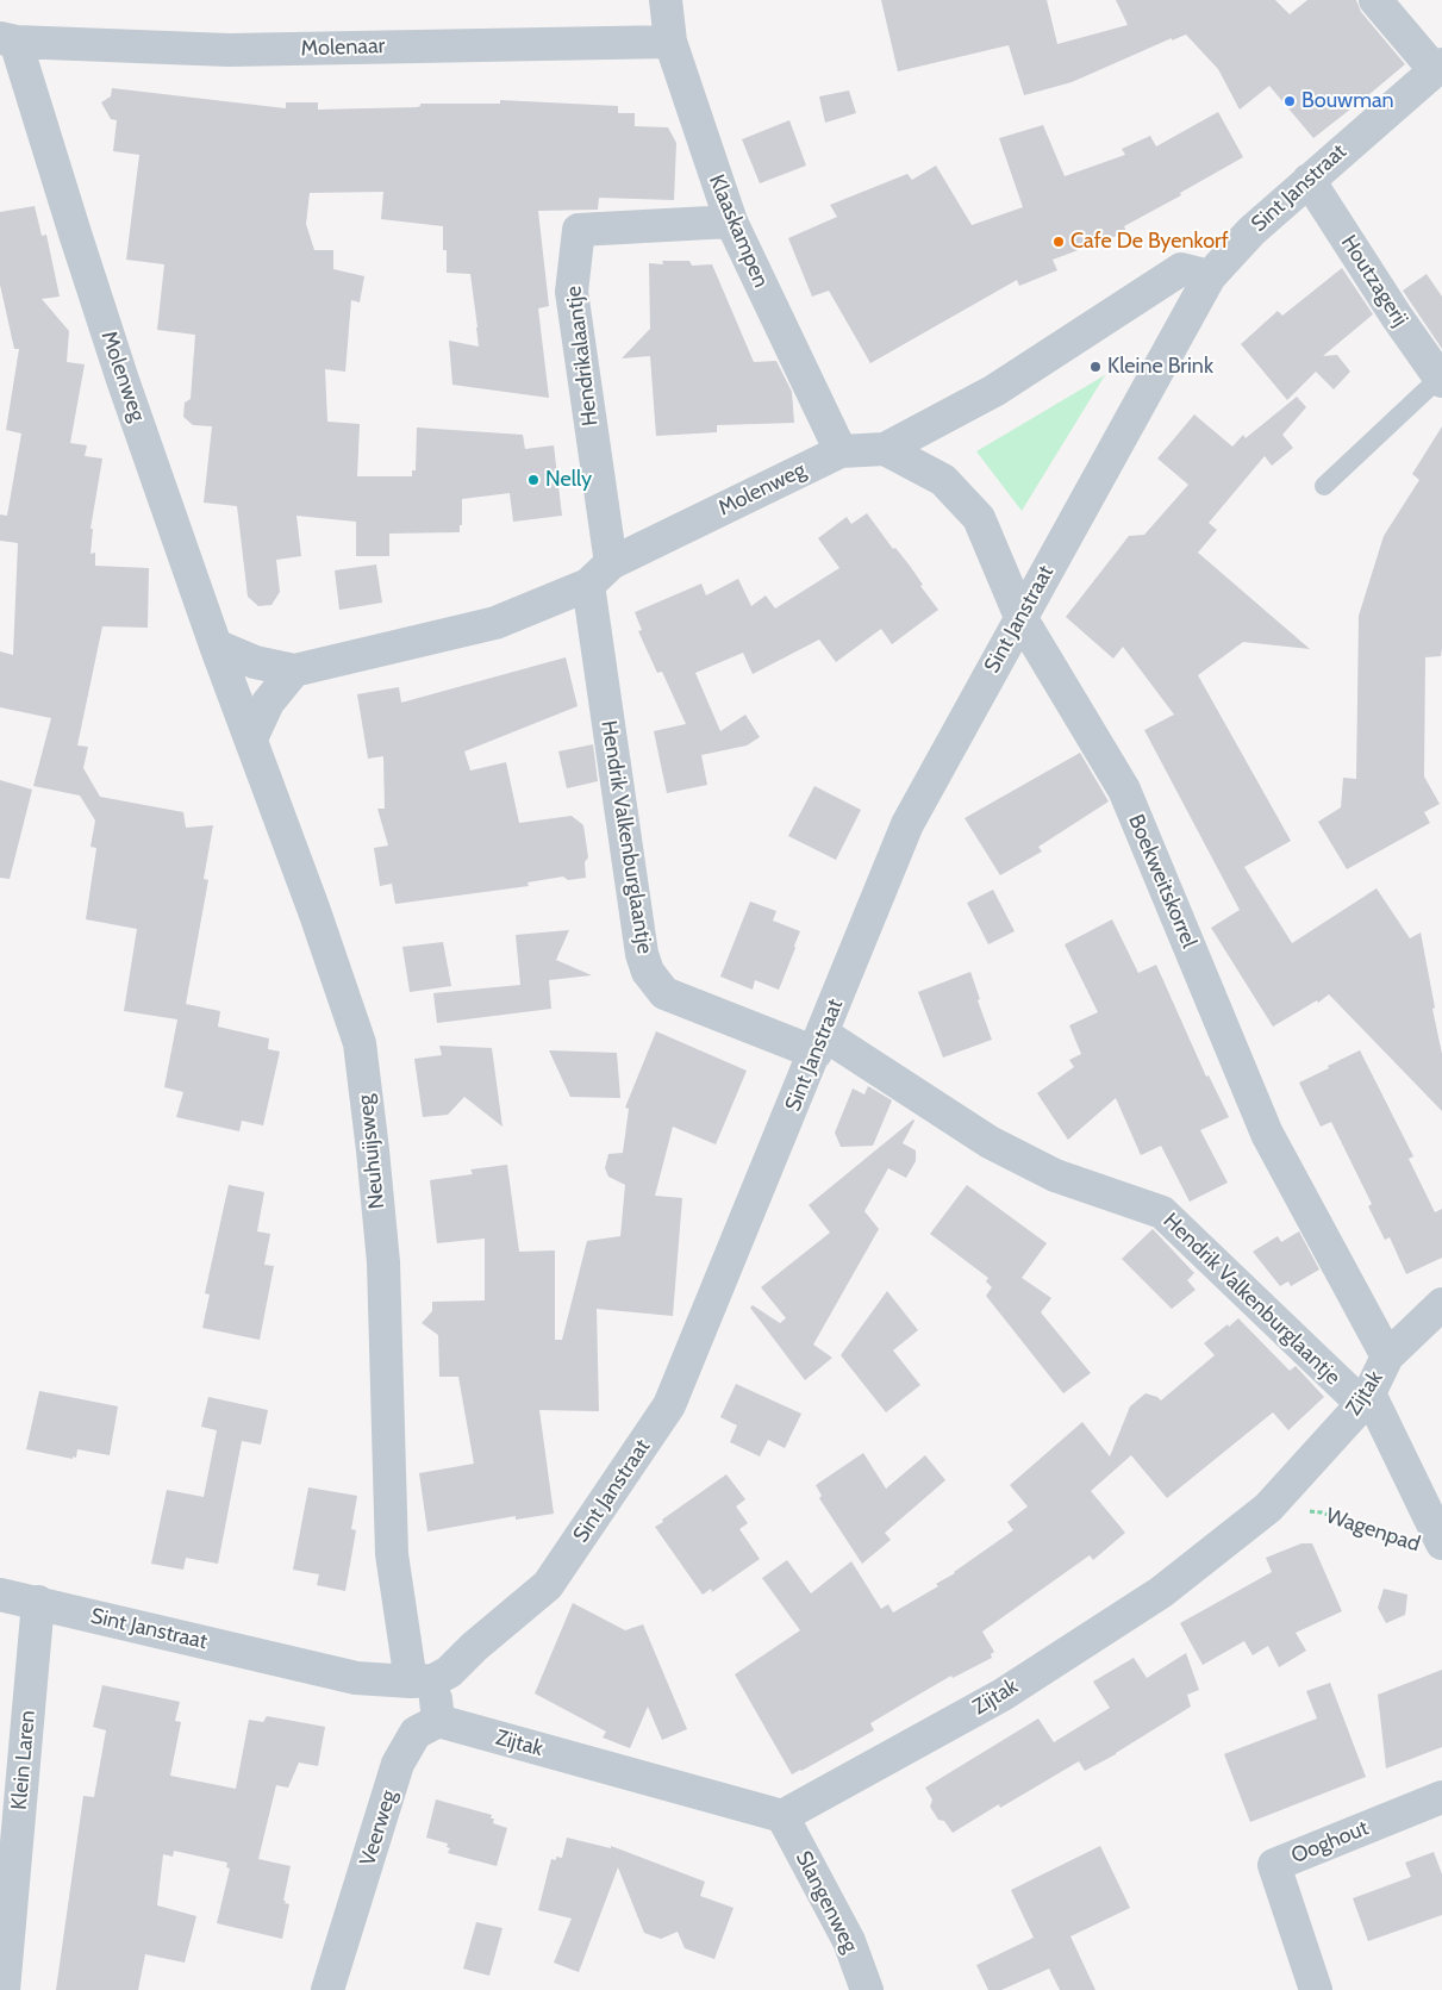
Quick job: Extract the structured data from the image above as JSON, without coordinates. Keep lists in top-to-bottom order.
{
  "streets": {
    "street": [
      "Molenaar",
      "Sint Janstraat",
      "Klaaskampen",
      "Houtzagerij",
      "Hendrikalaantje",
      "Molenweg",
      "Hendrik Valkenburglaantje",
      "Boekweitskorrel",
      "Neuhuijsweg",
      "Zijtak",
      "Wagenpad",
      "Klein Laren",
      "Veerweg",
      "Ooghout",
      "Slangenweg"
    ]
  },
  "crossings": [
    ["Molenaar", "Klaaskampen"],
    ["Molenaar", "Molenweg"],
    ["Sint Janstraat", "Houtzagerij"],
    ["Sint Janstraat", "Molenweg"],
    ["Sint Janstraat", "Hendrik Valkenburglaantje"],
    ["Sint Janstraat", "Boekweitskorrel"],
    ["Sint Janstraat", "Neuhuijsweg"],
    ["Sint Janstraat", "Klein Laren"],
    ["Klaaskampen", "Hendrikalaantje"],
    ["Klaaskampen", "Molenweg"],
    ["Hendrikalaantje", "Molenweg"],
    ["Hendrikalaantje", "Hendrik Valkenburglaantje"],
    ["Molenweg", "Hendrik Valkenburglaantje"],
    ["Molenweg", "Boekweitskorrel"],
    ["Molenweg", "Neuhuijsweg"],
    ["Hendrik Valkenburglaantje", "Zijtak"],
    ["Hendrik Valkenburglaantje", "Wagenpad"],
    ["Boekweitskorrel", "Zijtak"],
    ["Zijtak", "Wagenpad"],
    ["Zijtak", "Veerweg"],
    ["Zijtak", "Slangenweg"]
  ],
  "places": [
    "Bouwman",
    "Cafe De Byenkorf",
    "Kleine Brink",
    "Nelly"
  ]
}
